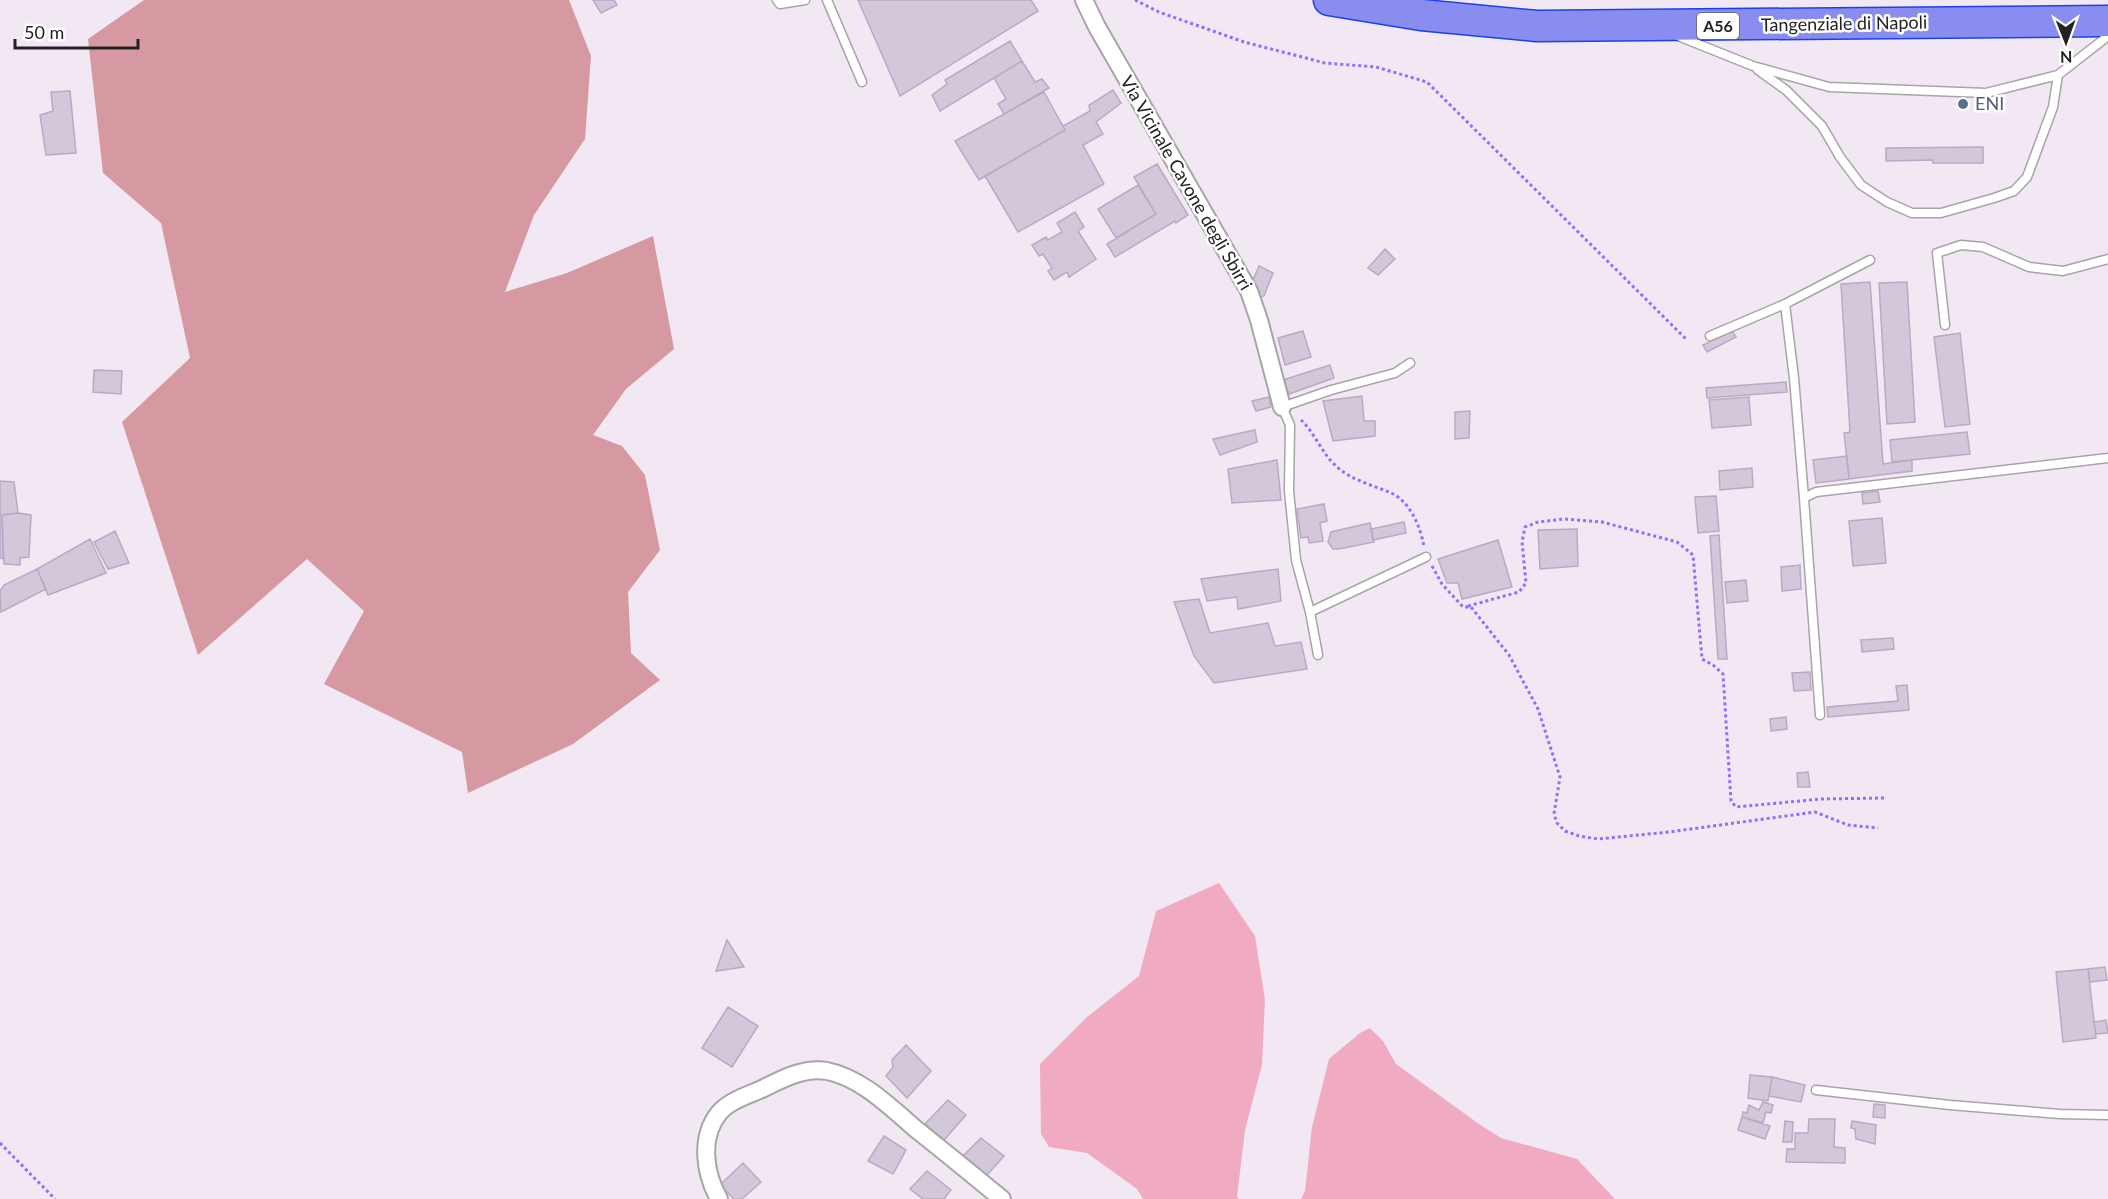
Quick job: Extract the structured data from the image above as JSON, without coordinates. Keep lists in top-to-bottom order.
{
  "streets": {
    "highway": ["Tangenziale di Napoli", "A56"],
    "street": ["Via Vicinale Cavone degli Sbirri"]
  },
  "places": ["ENI"],
  "scale_bar": "50 m",
  "north": "bottom"
}
